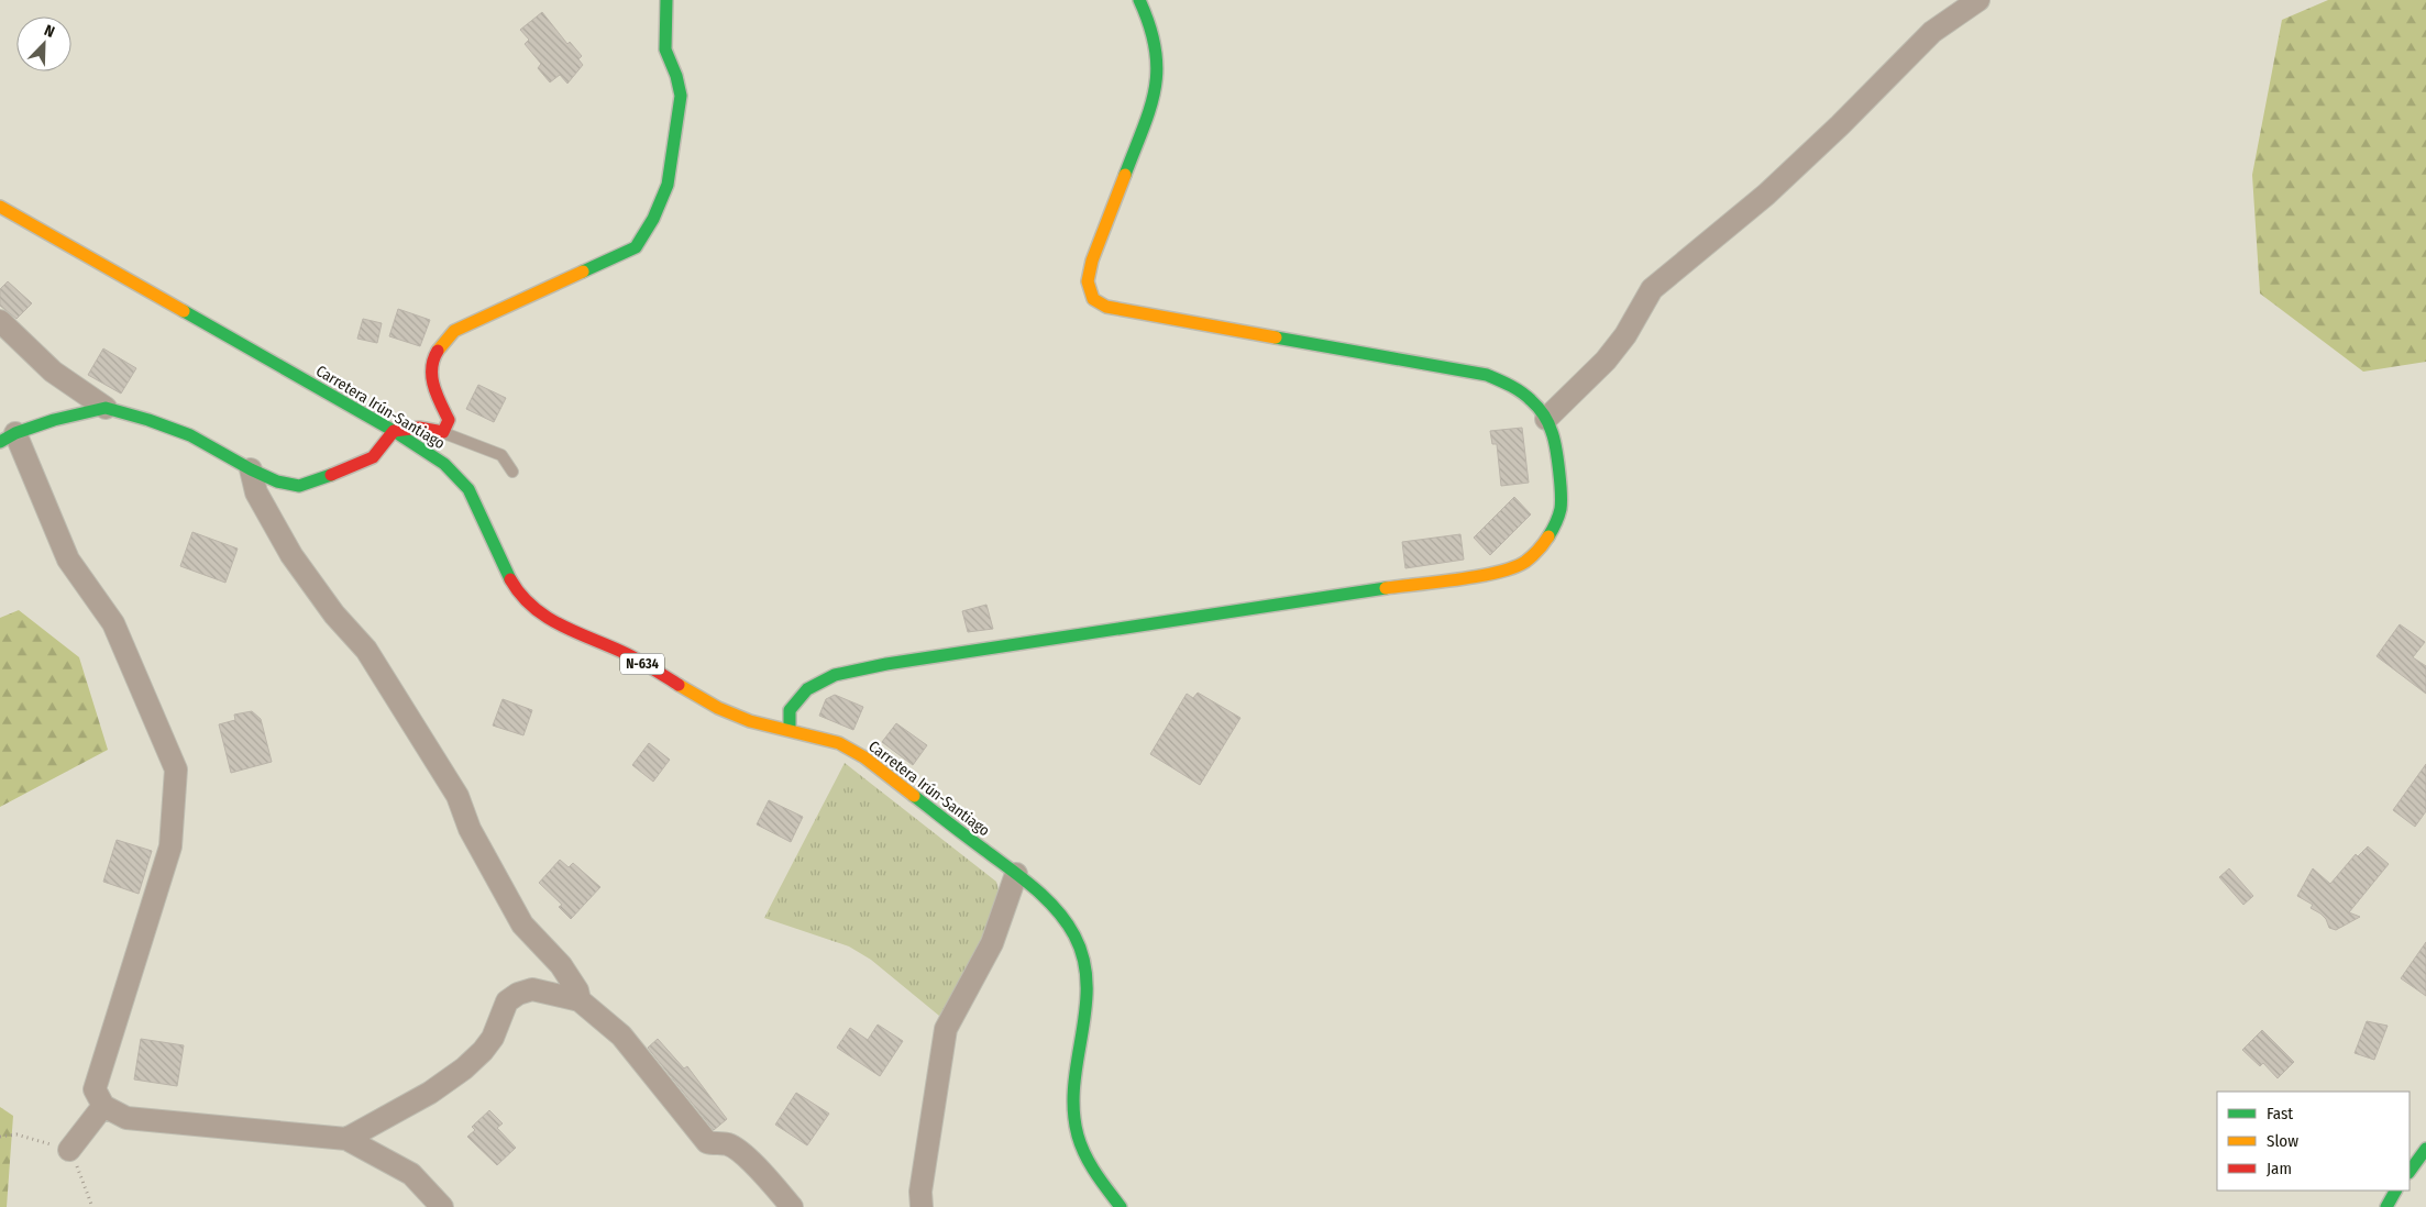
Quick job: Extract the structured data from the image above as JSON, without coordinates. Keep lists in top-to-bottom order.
{
  "streets": {
    "main road": ["Carretera Irún-Santiago", "N-634"]
  },
  "legend": ["Fast", "Slow", "Jam"],
  "north": "top right"
}
